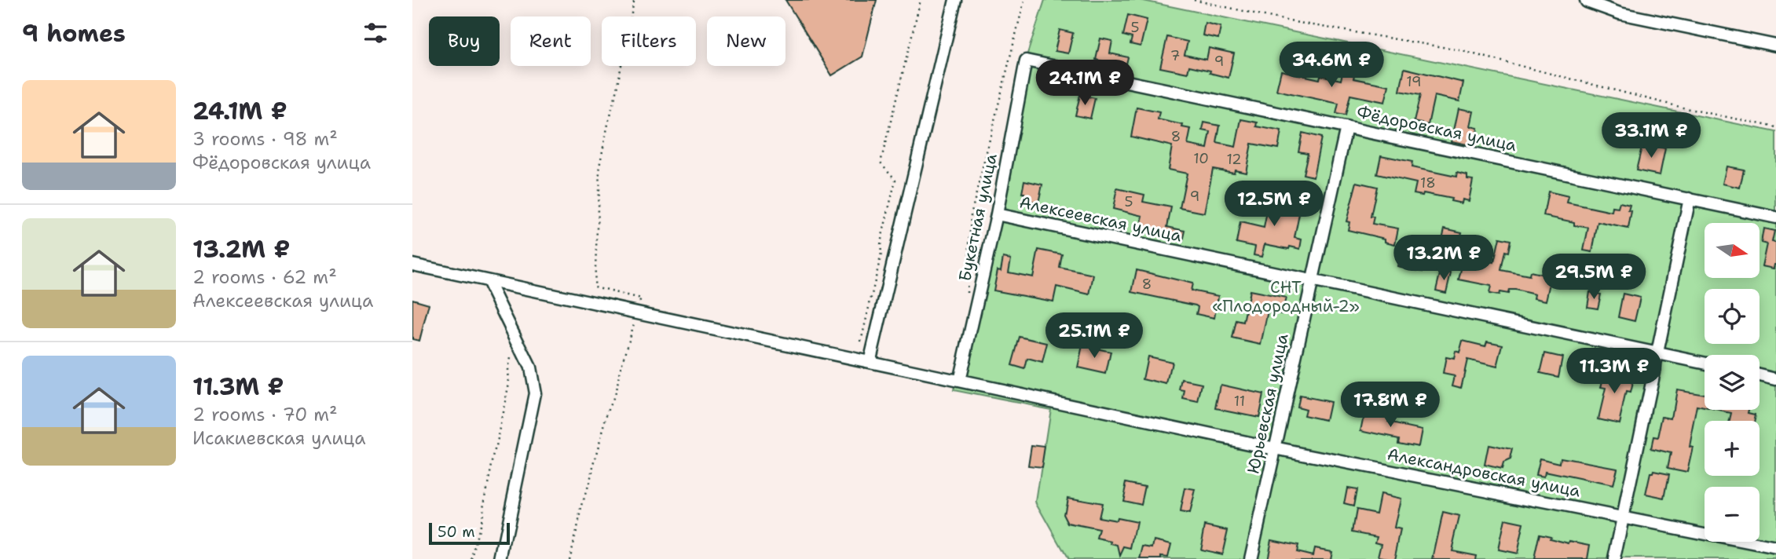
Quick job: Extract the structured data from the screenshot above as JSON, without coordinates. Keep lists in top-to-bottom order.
{
  "streets": {
    "street": [
      "Фёдоровская улица",
      "Букетная улица",
      "Алексеевская улица",
      "Юрьевская улица",
      "Александровская улица"
    ]
  },
  "crossings": [
    ["Фёдоровская улица", "Букетная улица"],
    ["Фёдоровская улица", "Юрьевская улица"],
    ["Букетная улица", "Алексеевская улица"],
    ["Букетная улица", "Александровская улица"],
    ["Алексеевская улица", "Юрьевская улица"],
    ["Юрьевская улица", "Александровская улица"]
  ],
  "parks": ["СНТ «Плодородный-2»"],
  "house_numbers": [
    "5",
    "7",
    "9",
    "19",
    "8",
    "10",
    "12",
    "18",
    "9",
    "5",
    "8",
    "11"
  ],
  "scale_bar": "50 m",
  "north": "right",
  "page": {
    "heading": "9 homes",
    "chip": [
      "Buy",
      "Rent",
      "Filters",
      "New"
    ],
    "price": [
      "34.6M ₽",
      "24.1M ₽",
      "33.1M ₽",
      "12.5M ₽",
      "13.2M ₽",
      "29.5M ₽",
      "25.1M ₽",
      "11.3M ₽",
      "17.8M ₽"
    ],
    "list": [
      {
        "name": "24.1M ₽",
        "note": "3 rooms · 98 m² · Фёдоровская улица"
      },
      {
        "name": "13.2M ₽",
        "note": "2 rooms · 62 m² · Алексеевская улица"
      },
      {
        "name": "11.3M ₽",
        "note": "2 rooms · 70 m² · Исакиевская улица"
      }
    ],
    "map_buttons": ["+", "−"],
    "scale": "50 m"
  }
}
